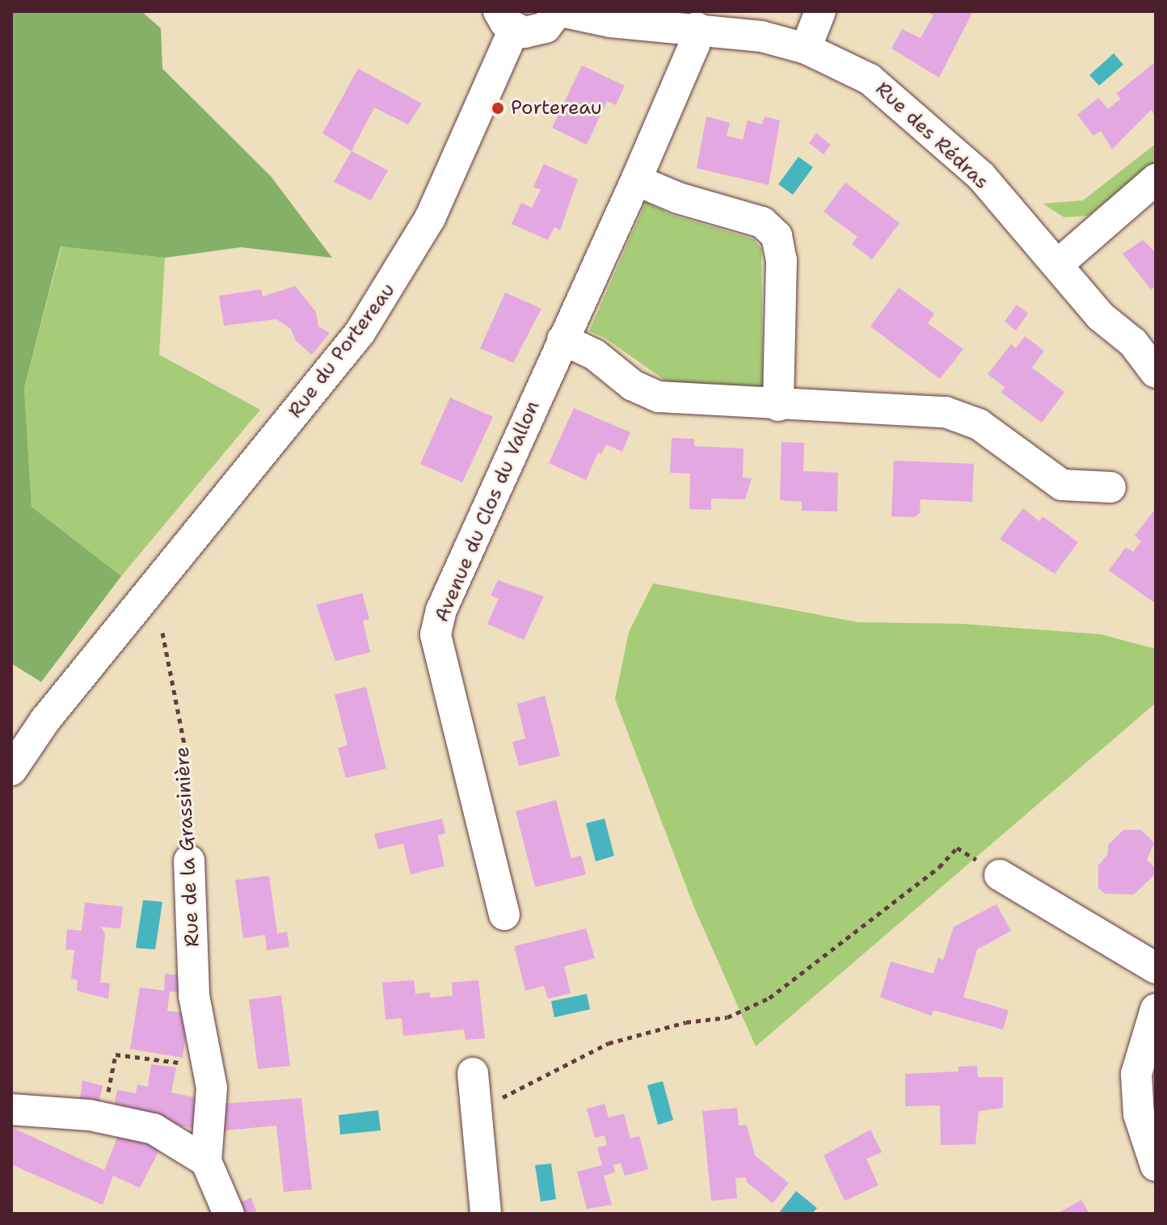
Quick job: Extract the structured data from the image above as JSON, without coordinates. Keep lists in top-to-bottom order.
{
  "streets": {
    "street": [
      "Rue des Rédras",
      "Rue du Portereau",
      "Avenue du Clos du Vallon",
      "Rue de la Grassinière"
    ]
  },
  "crossings": [
    ["Rue des Rédras", "Avenue du Clos du Vallon"]
  ],
  "places": ["Portereau"]
}
